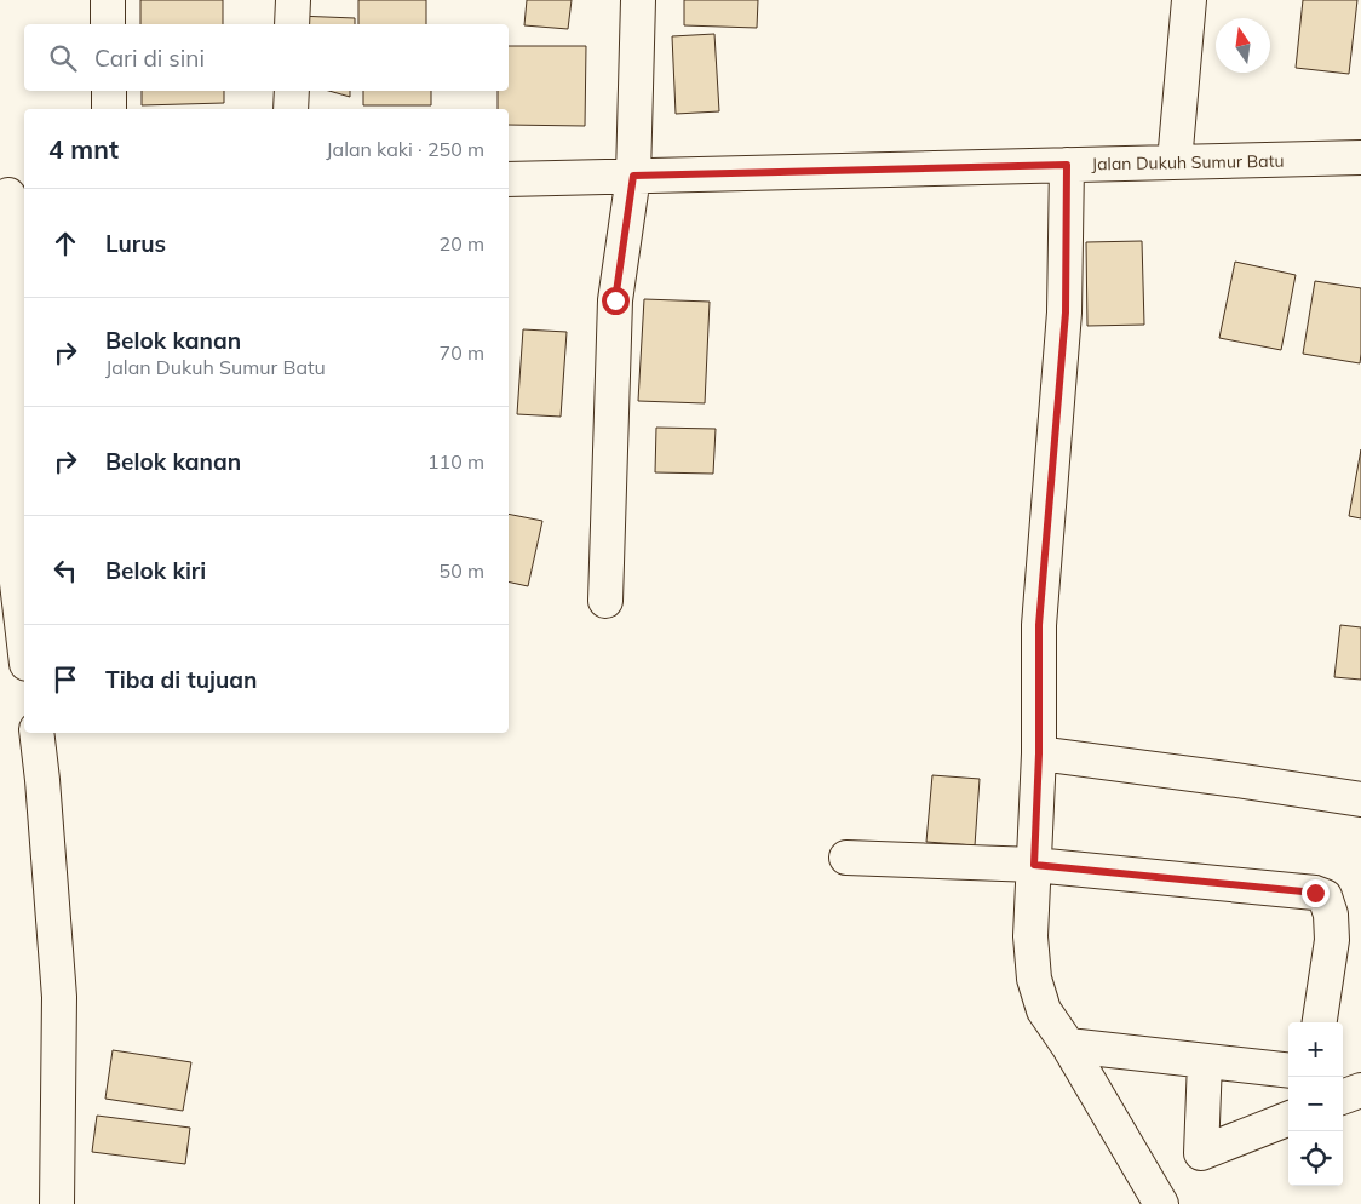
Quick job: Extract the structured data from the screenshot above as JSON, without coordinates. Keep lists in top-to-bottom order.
{
  "streets": {
    "street": ["Jalan Dukuh Sumur Batu"]
  },
  "north": "top",
  "page": {
    "search": "Cari di sini",
    "heading": ["4 mnt", "Jalan kaki · 250 m"],
    "list": [
      ["Lurus", "20 m"],
      ["Belok kanan", "Jalan Dukuh Sumur Batu", "70 m"],
      ["Belok kanan", "110 m"],
      ["Belok kiri", "50 m"],
      "Tiba di tujuan"
    ],
    "map_buttons": ["+", "−"]
  }
}
